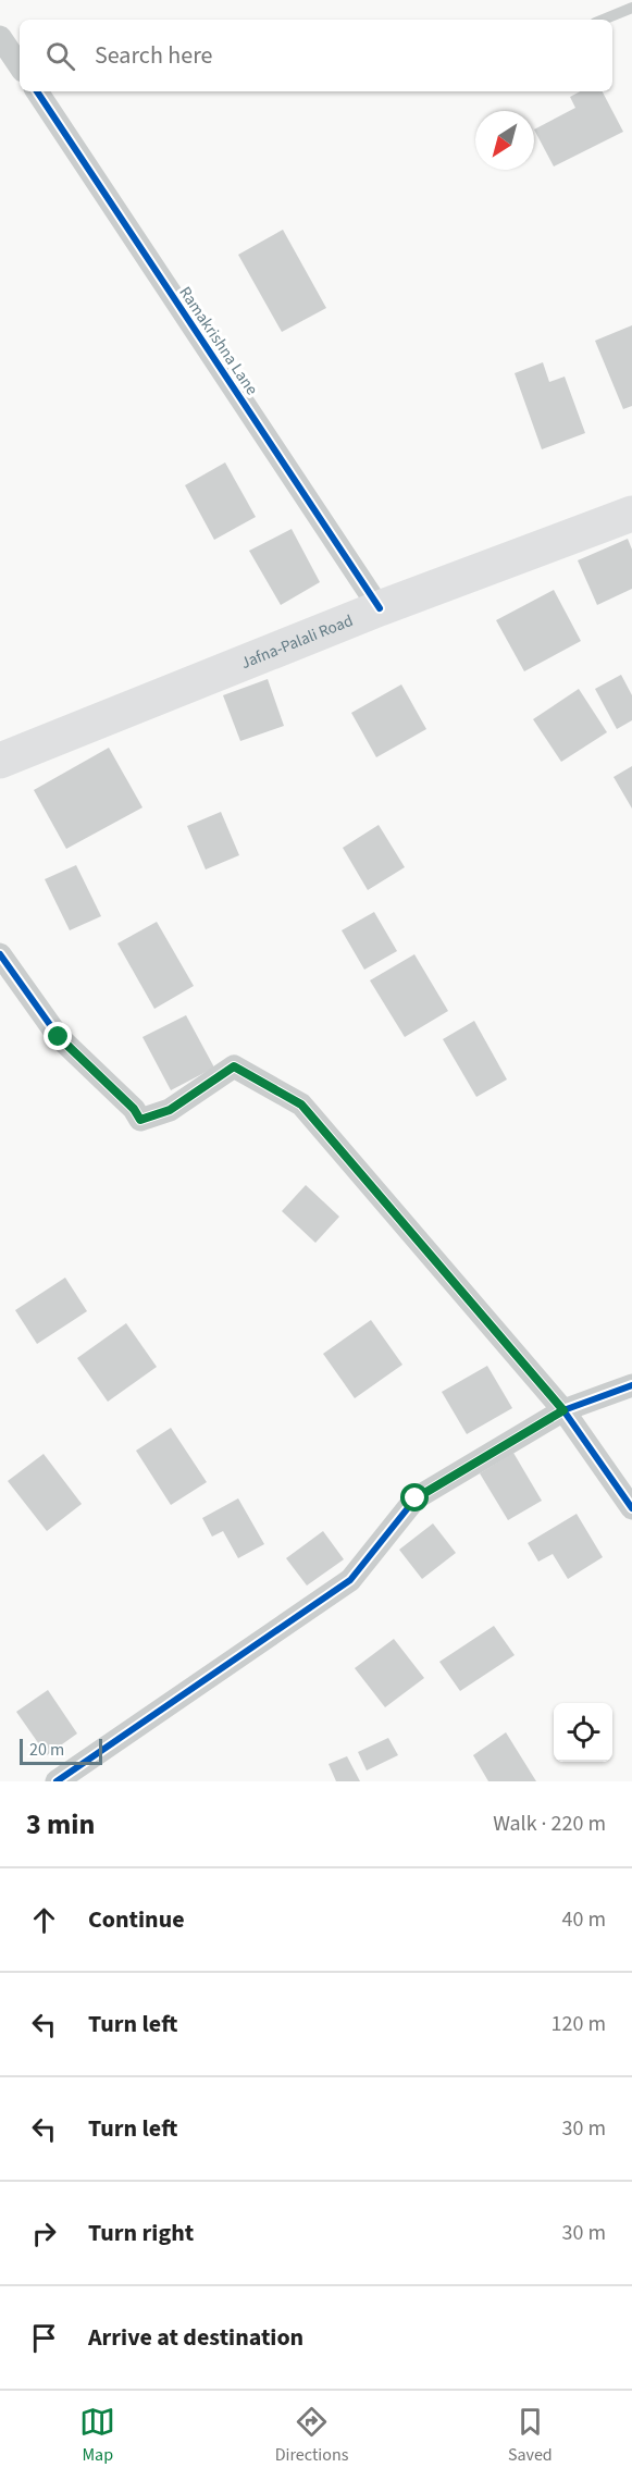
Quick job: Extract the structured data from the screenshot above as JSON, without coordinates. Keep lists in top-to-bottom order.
{
  "streets": {
    "main road": ["Jafna-Palali Road"],
    "street": ["Ramakrishna Lane"]
  },
  "crossings": [
    ["Ramakrishna Lane", "Jafna-Palali Road"]
  ],
  "scale_bar": "20 m",
  "north": "bottom left",
  "page": {
    "search": "Search here",
    "scale": "20 m",
    "heading": ["3 min", "Walk · 220 m"],
    "list": [
      ["Continue", "40 m"],
      ["Turn left", "120 m"],
      ["Turn left", "30 m"],
      ["Turn right", "30 m"],
      "Arrive at destination"
    ],
    "nav": ["Map", "Directions", "Saved"]
  }
}
